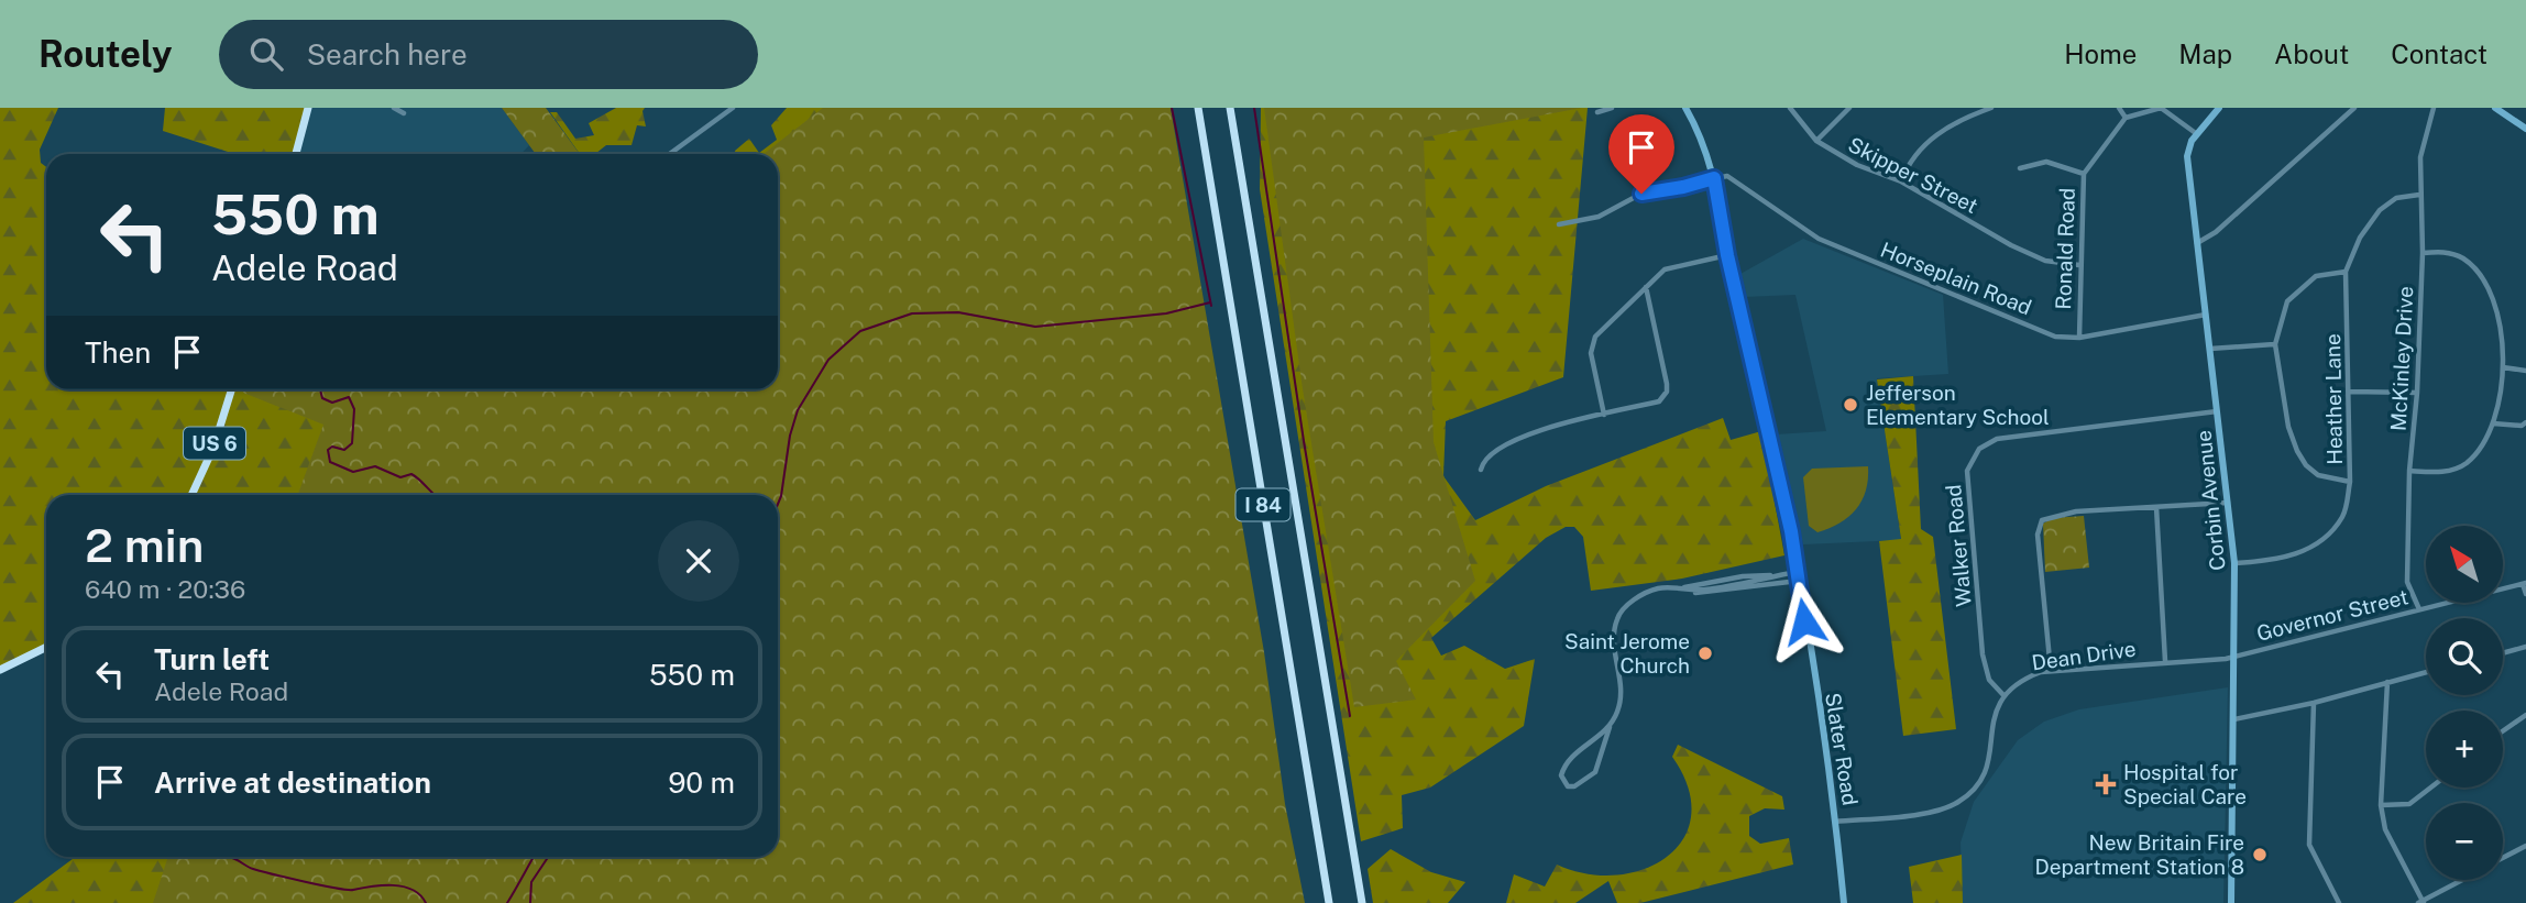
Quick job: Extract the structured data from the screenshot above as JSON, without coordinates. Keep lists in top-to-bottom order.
{
  "streets": {
    "highway": ["US 6", "I 84"],
    "main road": ["Corbin Avenue", "Slater Road"],
    "street": [
      "Skipper Street",
      "Ronald Road",
      "Horseplain Road",
      "McKinley Drive",
      "Heather Lane",
      "Walker Road",
      "Governor Street",
      "Dean Drive"
    ]
  },
  "crossings": [
    ["Skipper Street", "Ronald Road"],
    ["Ronald Road", "Horseplain Road"],
    ["Horseplain Road", "Corbin Avenue"],
    ["Horseplain Road", "Slater Road"],
    ["McKinley Drive", "Heather Lane"],
    ["McKinley Drive", "Governor Street"],
    ["Heather Lane", "Corbin Avenue"],
    ["Corbin Avenue", "Walker Road"],
    ["Corbin Avenue", "Governor Street"],
    ["Corbin Avenue", "Dean Drive"],
    ["Walker Road", "Dean Drive"],
    ["Governor Street", "Dean Drive"]
  ],
  "places": {
    "other": ["Jefferson Elementary School", "Saint Jerome Church", "New Britain Fire Department Station 8"],
    "health": ["Hospital for Special Care"]
  },
  "north": "top left",
  "page": {
    "header": "Routely",
    "search": "Search here",
    "nav": [
      "Home",
      "Map",
      "About",
      "Contact"
    ],
    "turn": ["550 m", "Adele Road"],
    "then": "Then",
    "heading": ["2 min", "640 m · 20:36"],
    "map_buttons": ["+", "−"],
    "list": [
      {
        "name": "Turn left",
        "note": "Adele Road",
        "value": "550 m"
      },
      {
        "name": "Arrive at destination",
        "value": "90 m"
      }
    ]
  }
}
